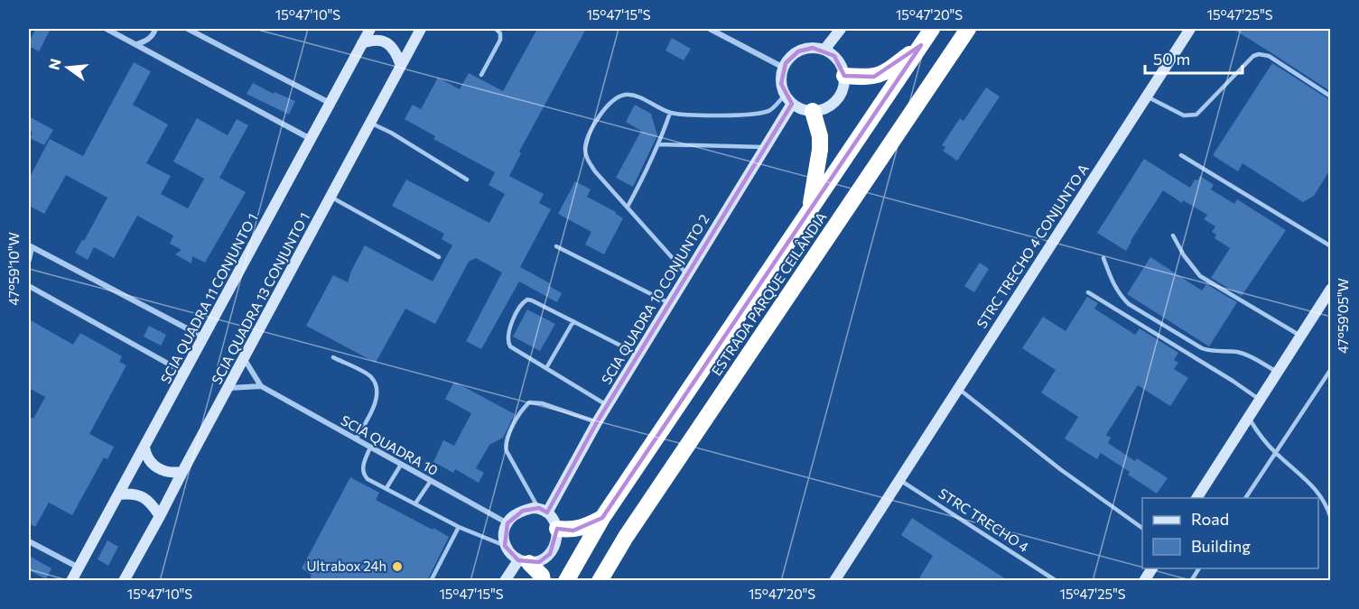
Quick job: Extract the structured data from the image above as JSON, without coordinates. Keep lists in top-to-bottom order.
{
  "streets": {
    "highway": ["ESTRADA PARQUE CEILÂNDIA"],
    "street": [
      "STRC TRECHO 4 CONJUNTO A",
      "SCIA QUADRA 11 CONJUNTO 1",
      "SCIA QUADRA 13 CONJUNTO 1",
      "SCIA QUADRA 10 CONJUNTO 2",
      "SCIA QUADRA 10"
    ],
    "lane": ["STRC TRECHO 4"]
  },
  "crossings": [
    ["STRC TRECHO 4 CONJUNTO A", "STRC TRECHO 4"],
    ["SCIA QUADRA 13 CONJUNTO 1", "SCIA QUADRA 10"],
    ["SCIA QUADRA 10 CONJUNTO 2", "SCIA QUADRA 10"]
  ],
  "places": ["Ultrabox 24h"],
  "legend": ["Road", "Building"],
  "scale_bar": "50 m",
  "north": "left",
  "coordinates": [
    "15°47'10\"S",
    "15°47'15\"S",
    "15°47'20\"S",
    "15°47'25\"S",
    "47°59'10\"W",
    "47°59'05\"W"
  ]
}
